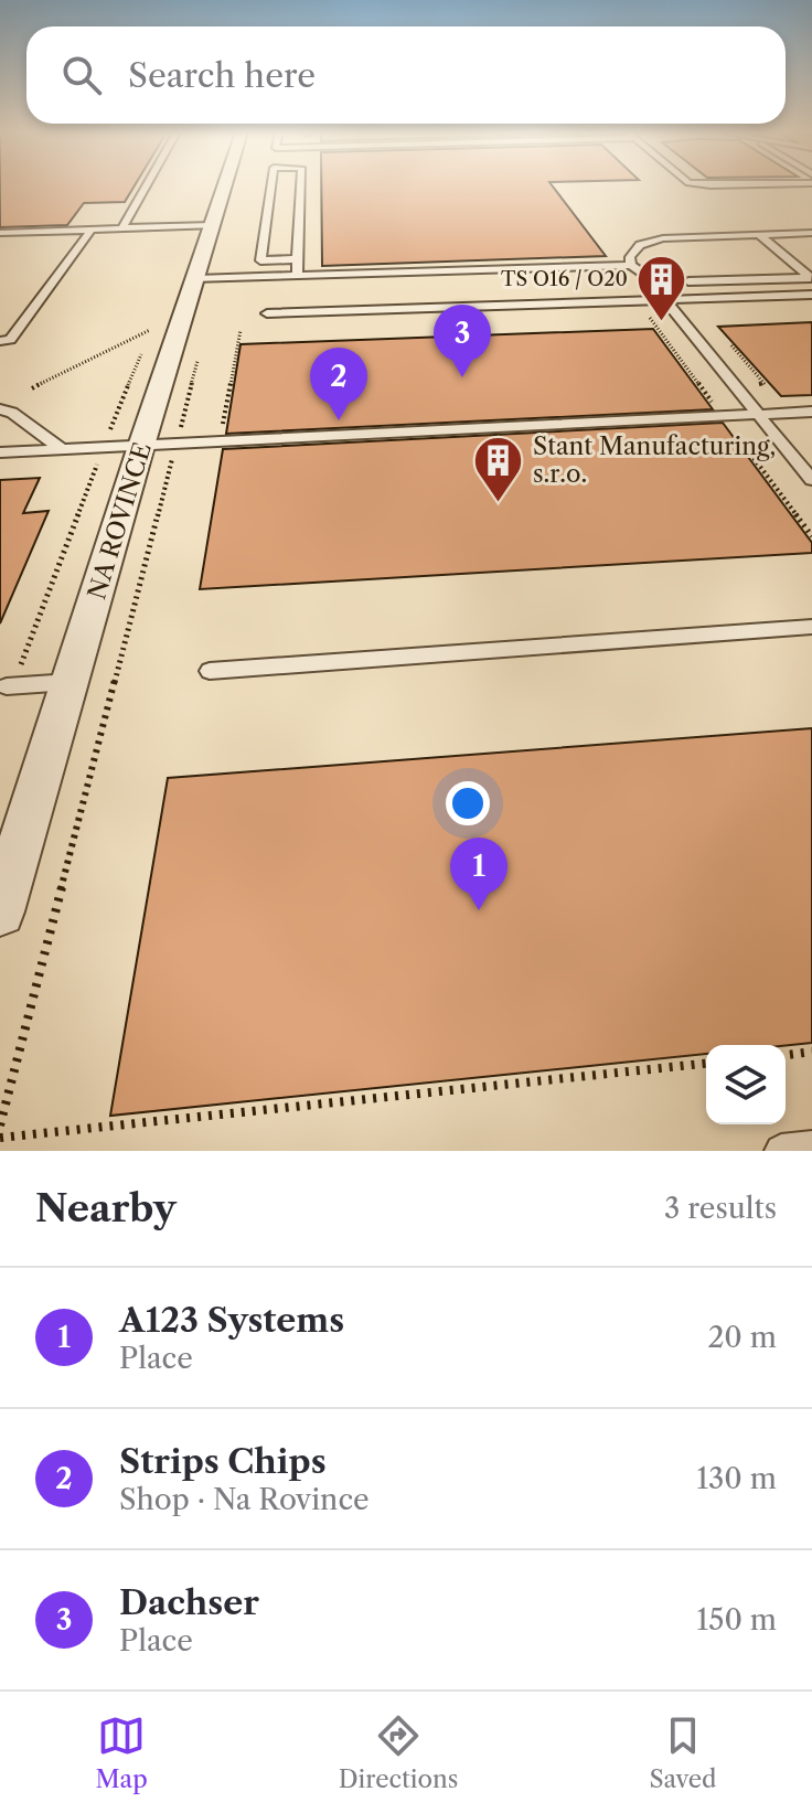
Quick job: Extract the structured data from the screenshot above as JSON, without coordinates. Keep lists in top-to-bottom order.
{
  "streets": {
    "street": ["NA ROVINCE"]
  },
  "places": {
    "building": ["TS O16 / O20", "Stant Manufacturing, s.r.o."]
  },
  "page": {
    "search": "Search here",
    "pins": ["3", "2", "1"],
    "heading": ["Nearby", "3 results"],
    "list": [
      {
        "mark": "1",
        "name": "A123 Systems",
        "note": "Place",
        "value": "20 m"
      },
      {
        "mark": "2",
        "name": "Strips Chips",
        "note": "Shop · Na Rovince",
        "value": "130 m"
      },
      {
        "mark": "3",
        "name": "Dachser",
        "note": "Place",
        "value": "150 m"
      }
    ],
    "nav": ["Map", "Directions", "Saved"]
  }
}
